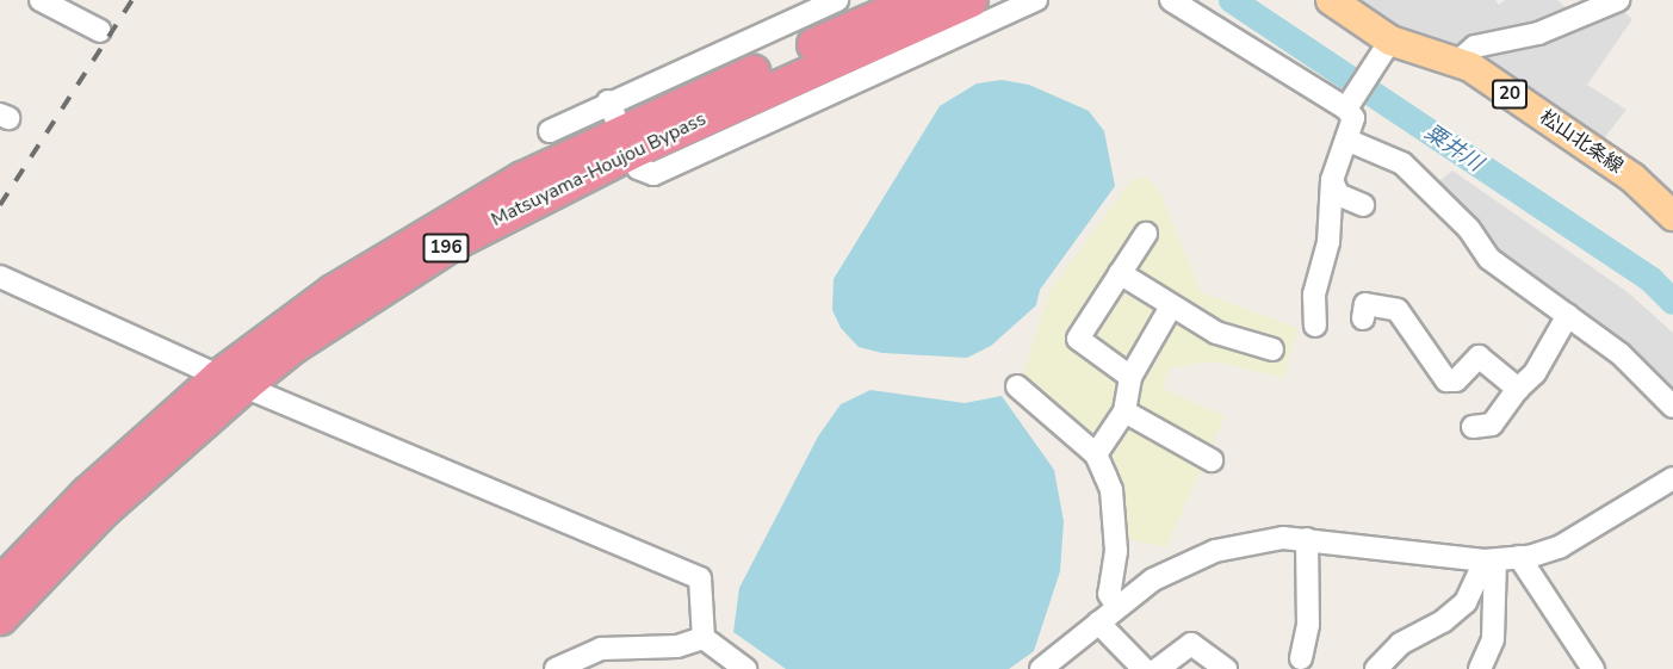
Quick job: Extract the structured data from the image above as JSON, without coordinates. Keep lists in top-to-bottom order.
{
  "streets": {
    "highway": ["Matsuyama-Houjou Bypass", "196"],
    "main road": ["20", "松山北条線"]
  },
  "water": ["粟井川"]
}
